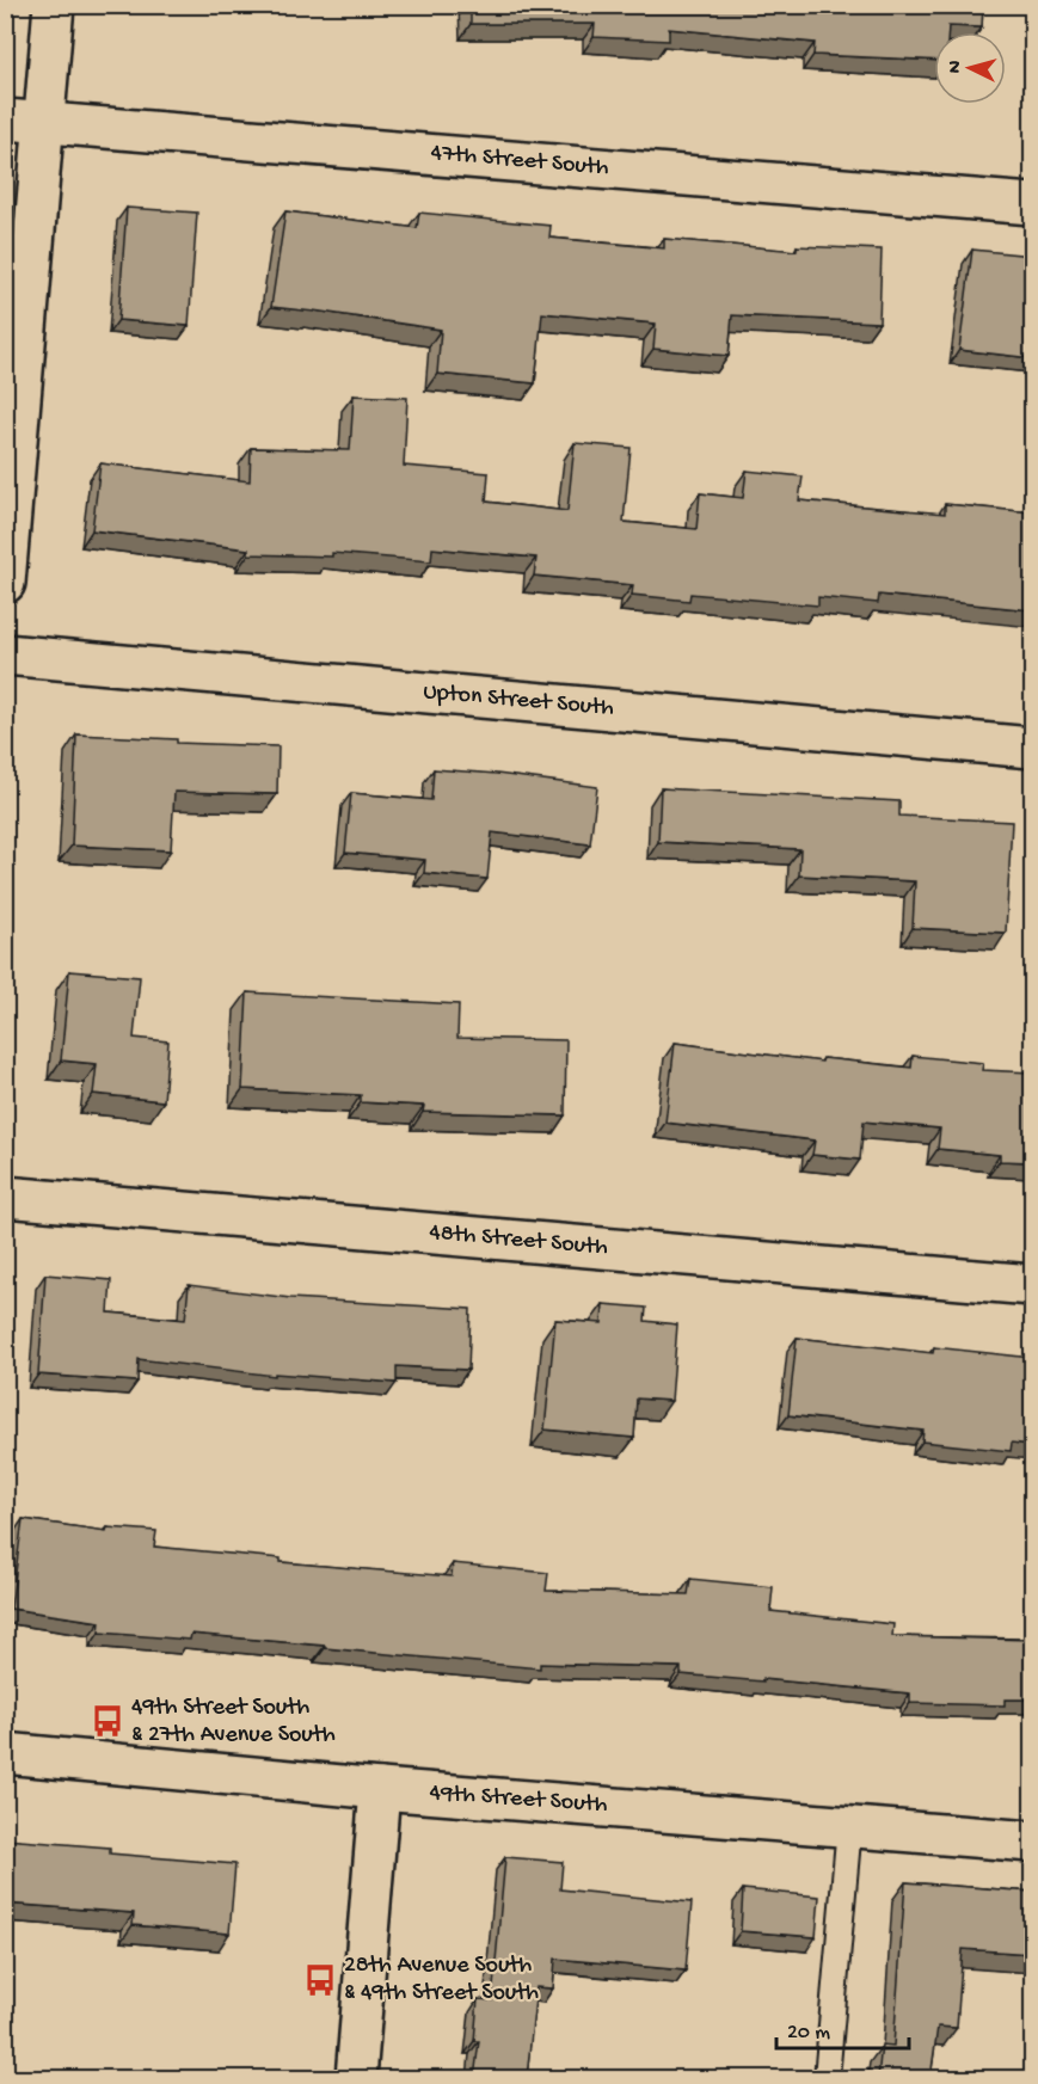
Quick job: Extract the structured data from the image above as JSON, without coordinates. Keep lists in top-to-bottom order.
{
  "streets": {
    "street": [
      "47th Street South",
      "Upton Street South",
      "48th Street South",
      "49th Street South"
    ]
  },
  "places": {
    "bus stop": ["49th Street South & 27th Avenue South", "28th Avenue South & 49th Street South"]
  },
  "scale_bar": "20 m",
  "north": "left"
}
